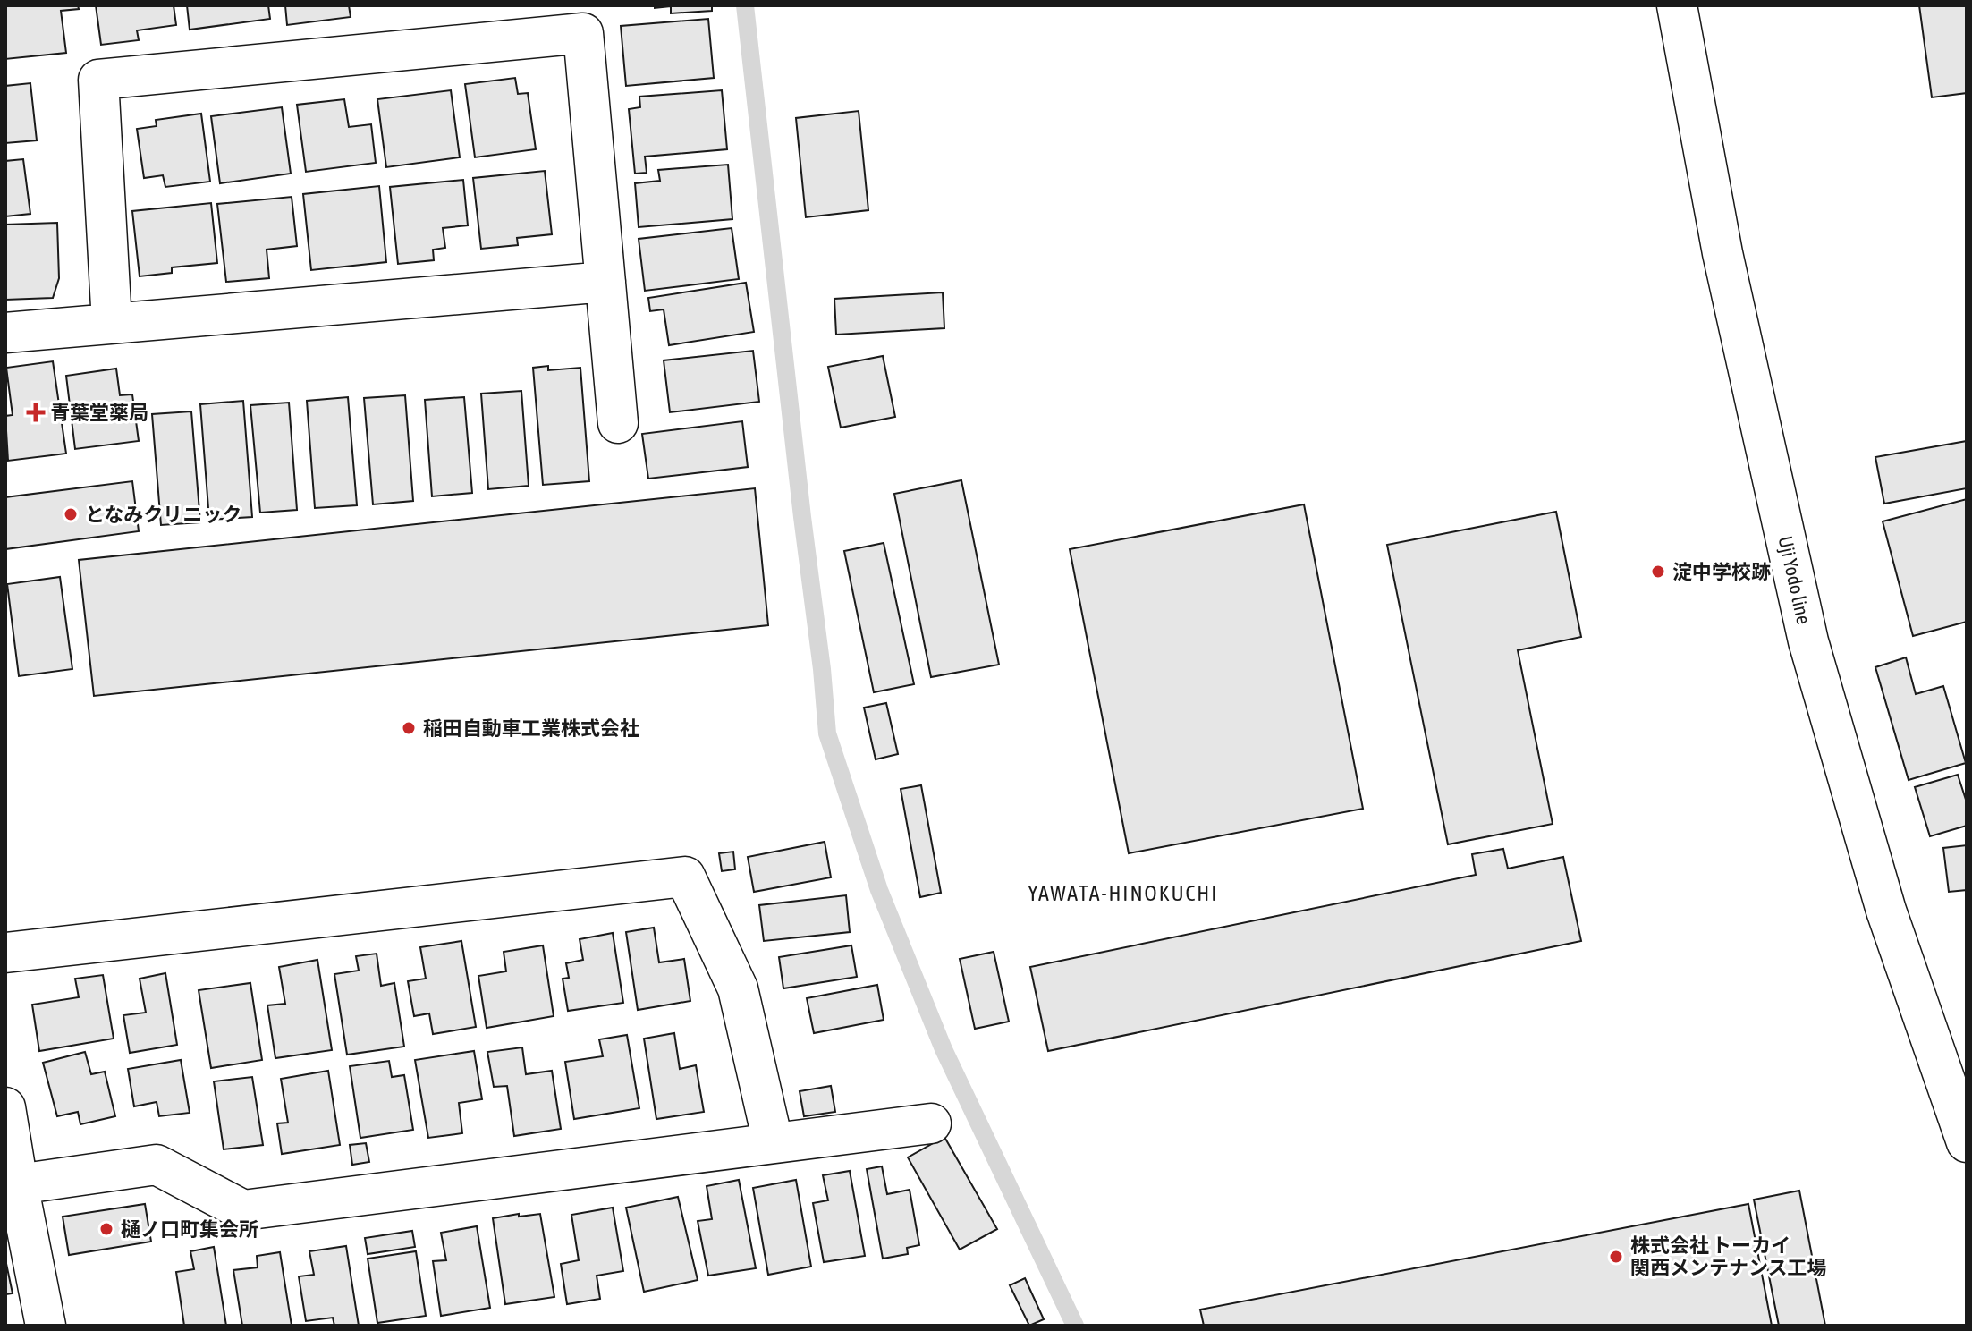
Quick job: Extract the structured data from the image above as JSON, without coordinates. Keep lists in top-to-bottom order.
{
  "streets": {
    "street": ["Uji Yodo line"]
  },
  "districts": ["YAWATA-HINOKUCHI"],
  "places": {
    "health": ["青葉堂薬局"],
    "other": [
      "となみクリニック",
      "淀中学校跡",
      "稲田自動車工業株式会社",
      "樋ノ口町集会所",
      "株式会社 トーカイ 関西メンテナンス工場"
    ]
  }
}
